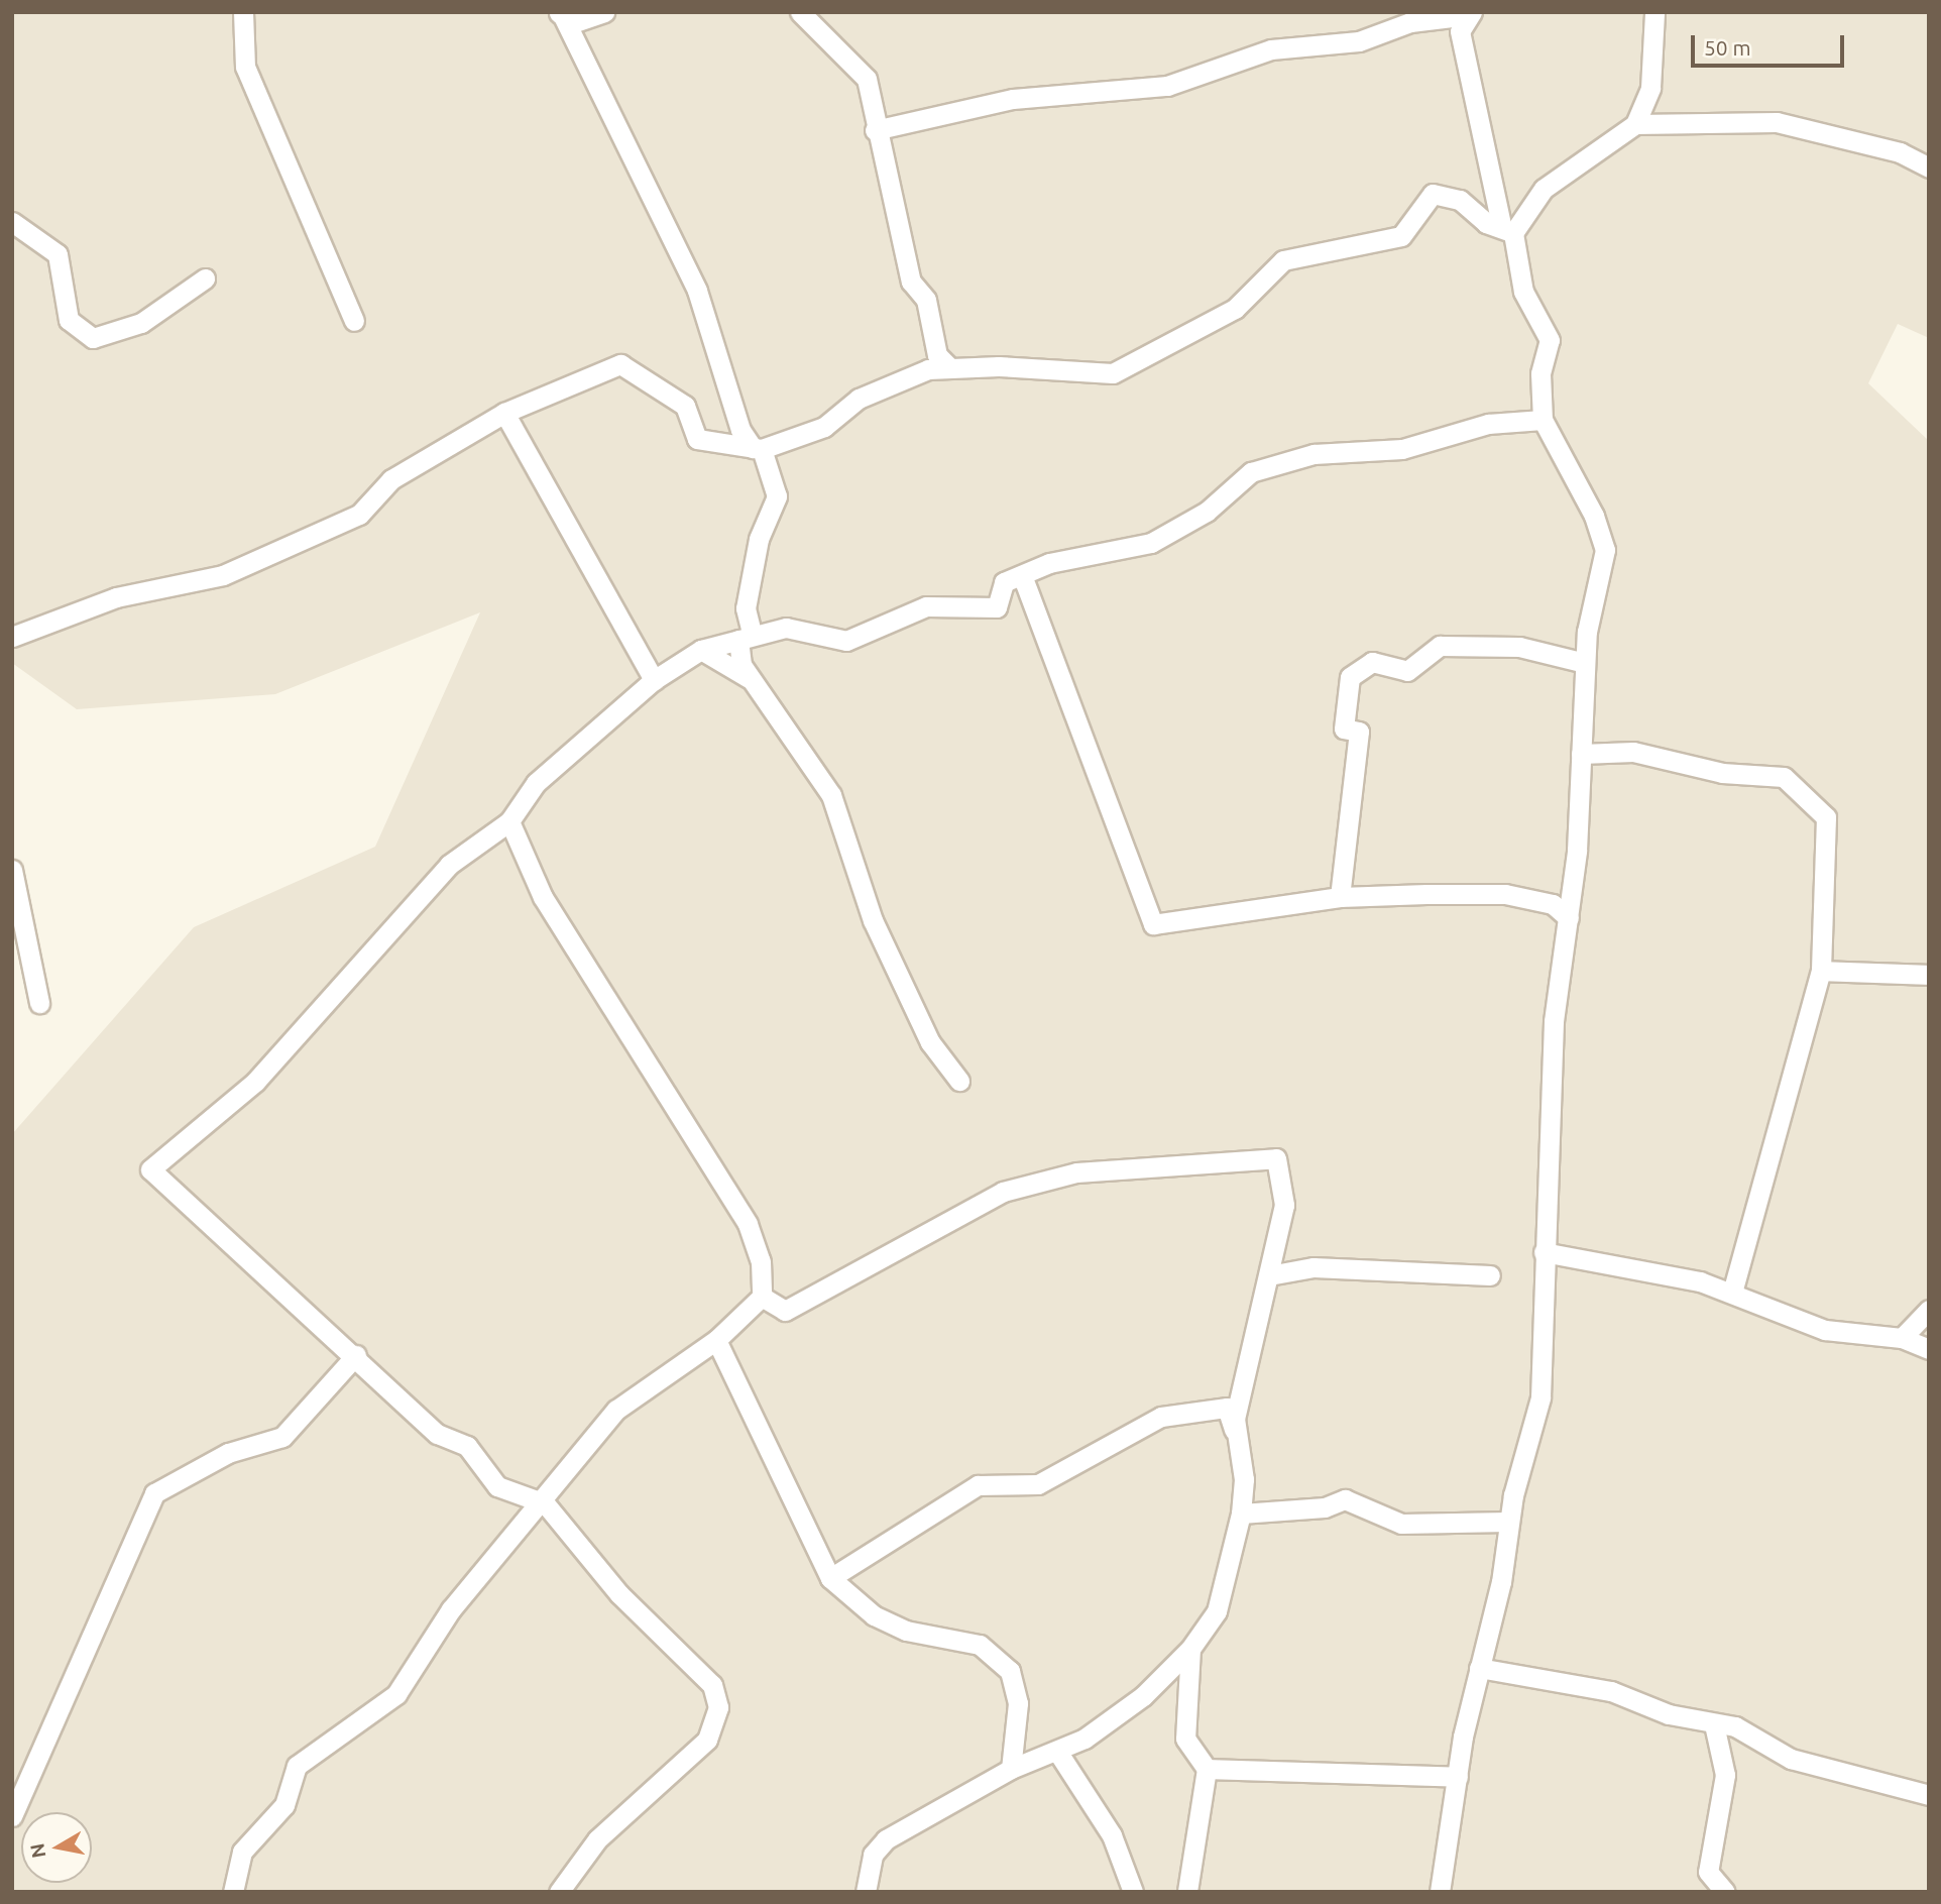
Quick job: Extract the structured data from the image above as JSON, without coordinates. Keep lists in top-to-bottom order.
{
  "scale_bar": "50 m",
  "north": "left"
}
